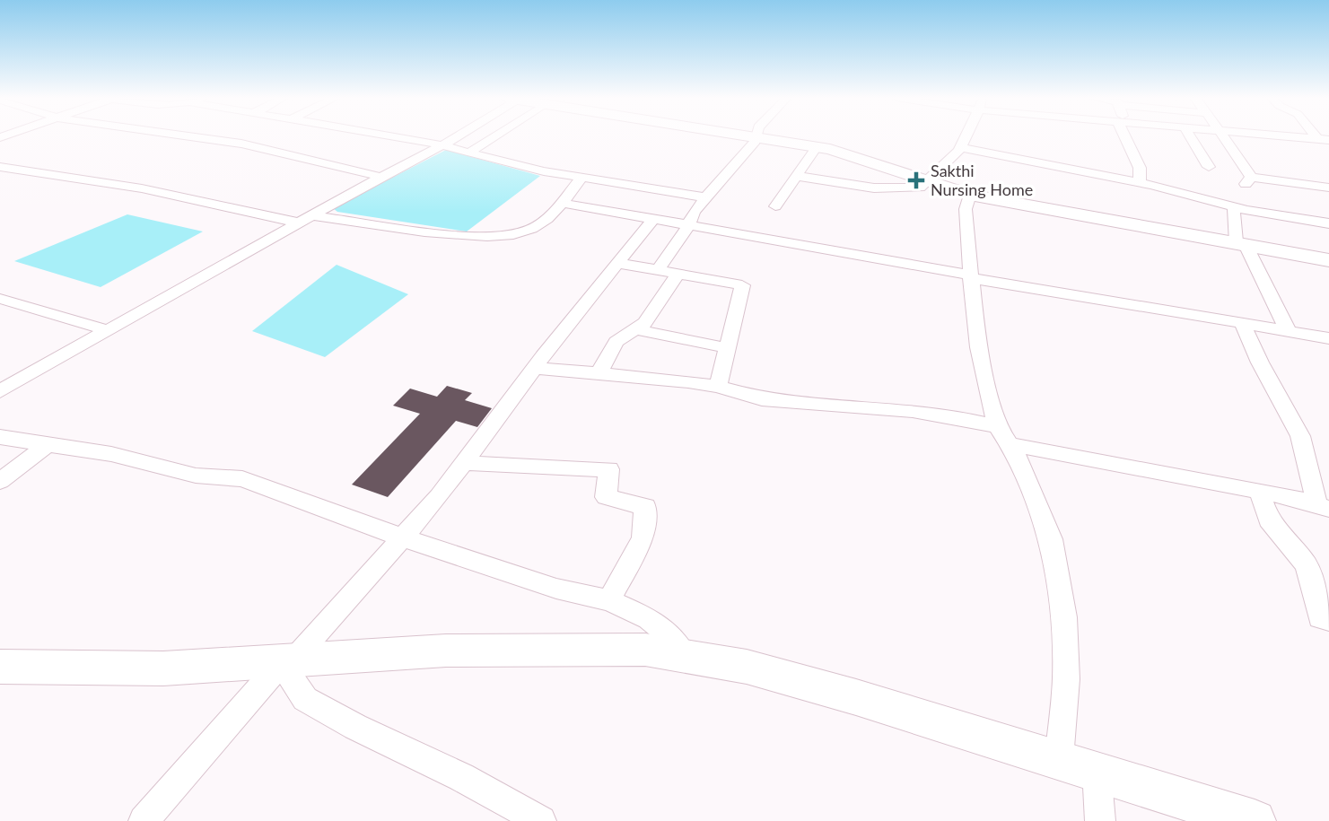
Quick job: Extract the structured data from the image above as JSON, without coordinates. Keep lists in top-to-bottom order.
{
  "places": {
    "health": ["Sakthi Nursing Home"]
  }
}
